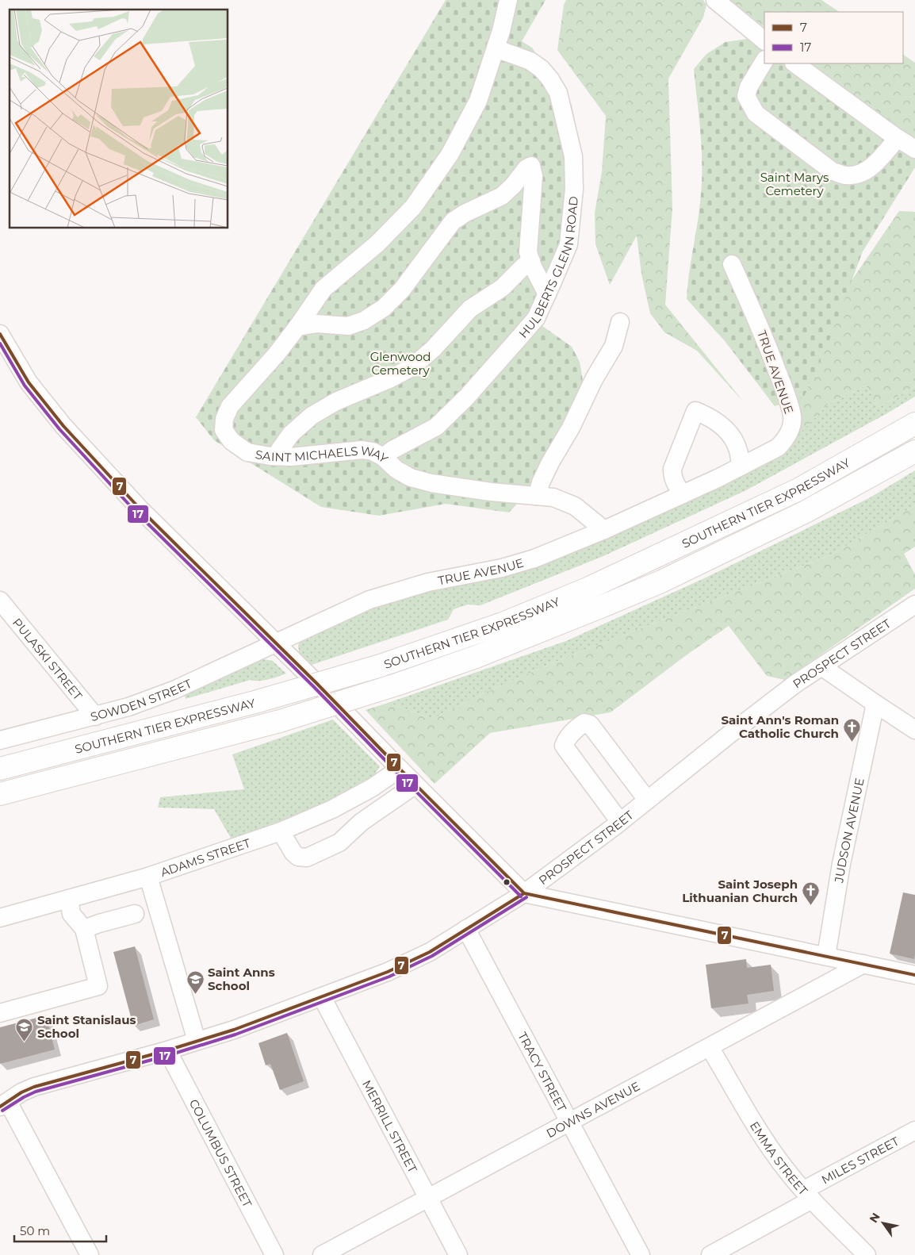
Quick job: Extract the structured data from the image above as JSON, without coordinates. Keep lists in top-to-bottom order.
{
  "streets": {
    "highway": ["SOUTHERN TIER EXPRESSWAY"],
    "street": [
      "HULBERTS GLENN ROAD",
      "TRUE AVENUE",
      "SAINT MICHAELS WAY",
      "PROSPECT STREET",
      "PULASKI STREET",
      "SOWDEN STREET",
      "JUDSON AVENUE",
      "ADAMS STREET",
      "TRACY STREET",
      "DOWNS AVENUE",
      "MERRILL STREET",
      "COLUMBUS STREET",
      "EMMA STREET",
      "MILES STREET"
    ]
  },
  "crossings": [
    ["HULBERTS GLENN ROAD", "SAINT MICHAELS WAY"],
    ["TRUE AVENUE", "SAINT MICHAELS WAY"],
    ["TRUE AVENUE", "SOWDEN STREET"],
    ["PROSPECT STREET", "TRACY STREET"],
    ["PROSPECT STREET", "MERRILL STREET"],
    ["PROSPECT STREET", "COLUMBUS STREET"],
    ["PULASKI STREET", "SOWDEN STREET"],
    ["TRACY STREET", "DOWNS AVENUE"],
    ["DOWNS AVENUE", "MERRILL STREET"],
    ["DOWNS AVENUE", "EMMA STREET"],
    ["EMMA STREET", "MILES STREET"]
  ],
  "parks": ["Saint Marys Cemetery", "Glenwood Cemetery"],
  "places": {
    "church": ["Saint Ann's Roman Catholic Church", "Saint Joseph Lithuanian Church"],
    "school or university": ["Saint Anns School", "Saint Stanislaus School"]
  },
  "lines": ["transit line 7", "transit line 17"],
  "legend": ["7", "17"],
  "scale_bar": "50 m",
  "north": "top left"
}
